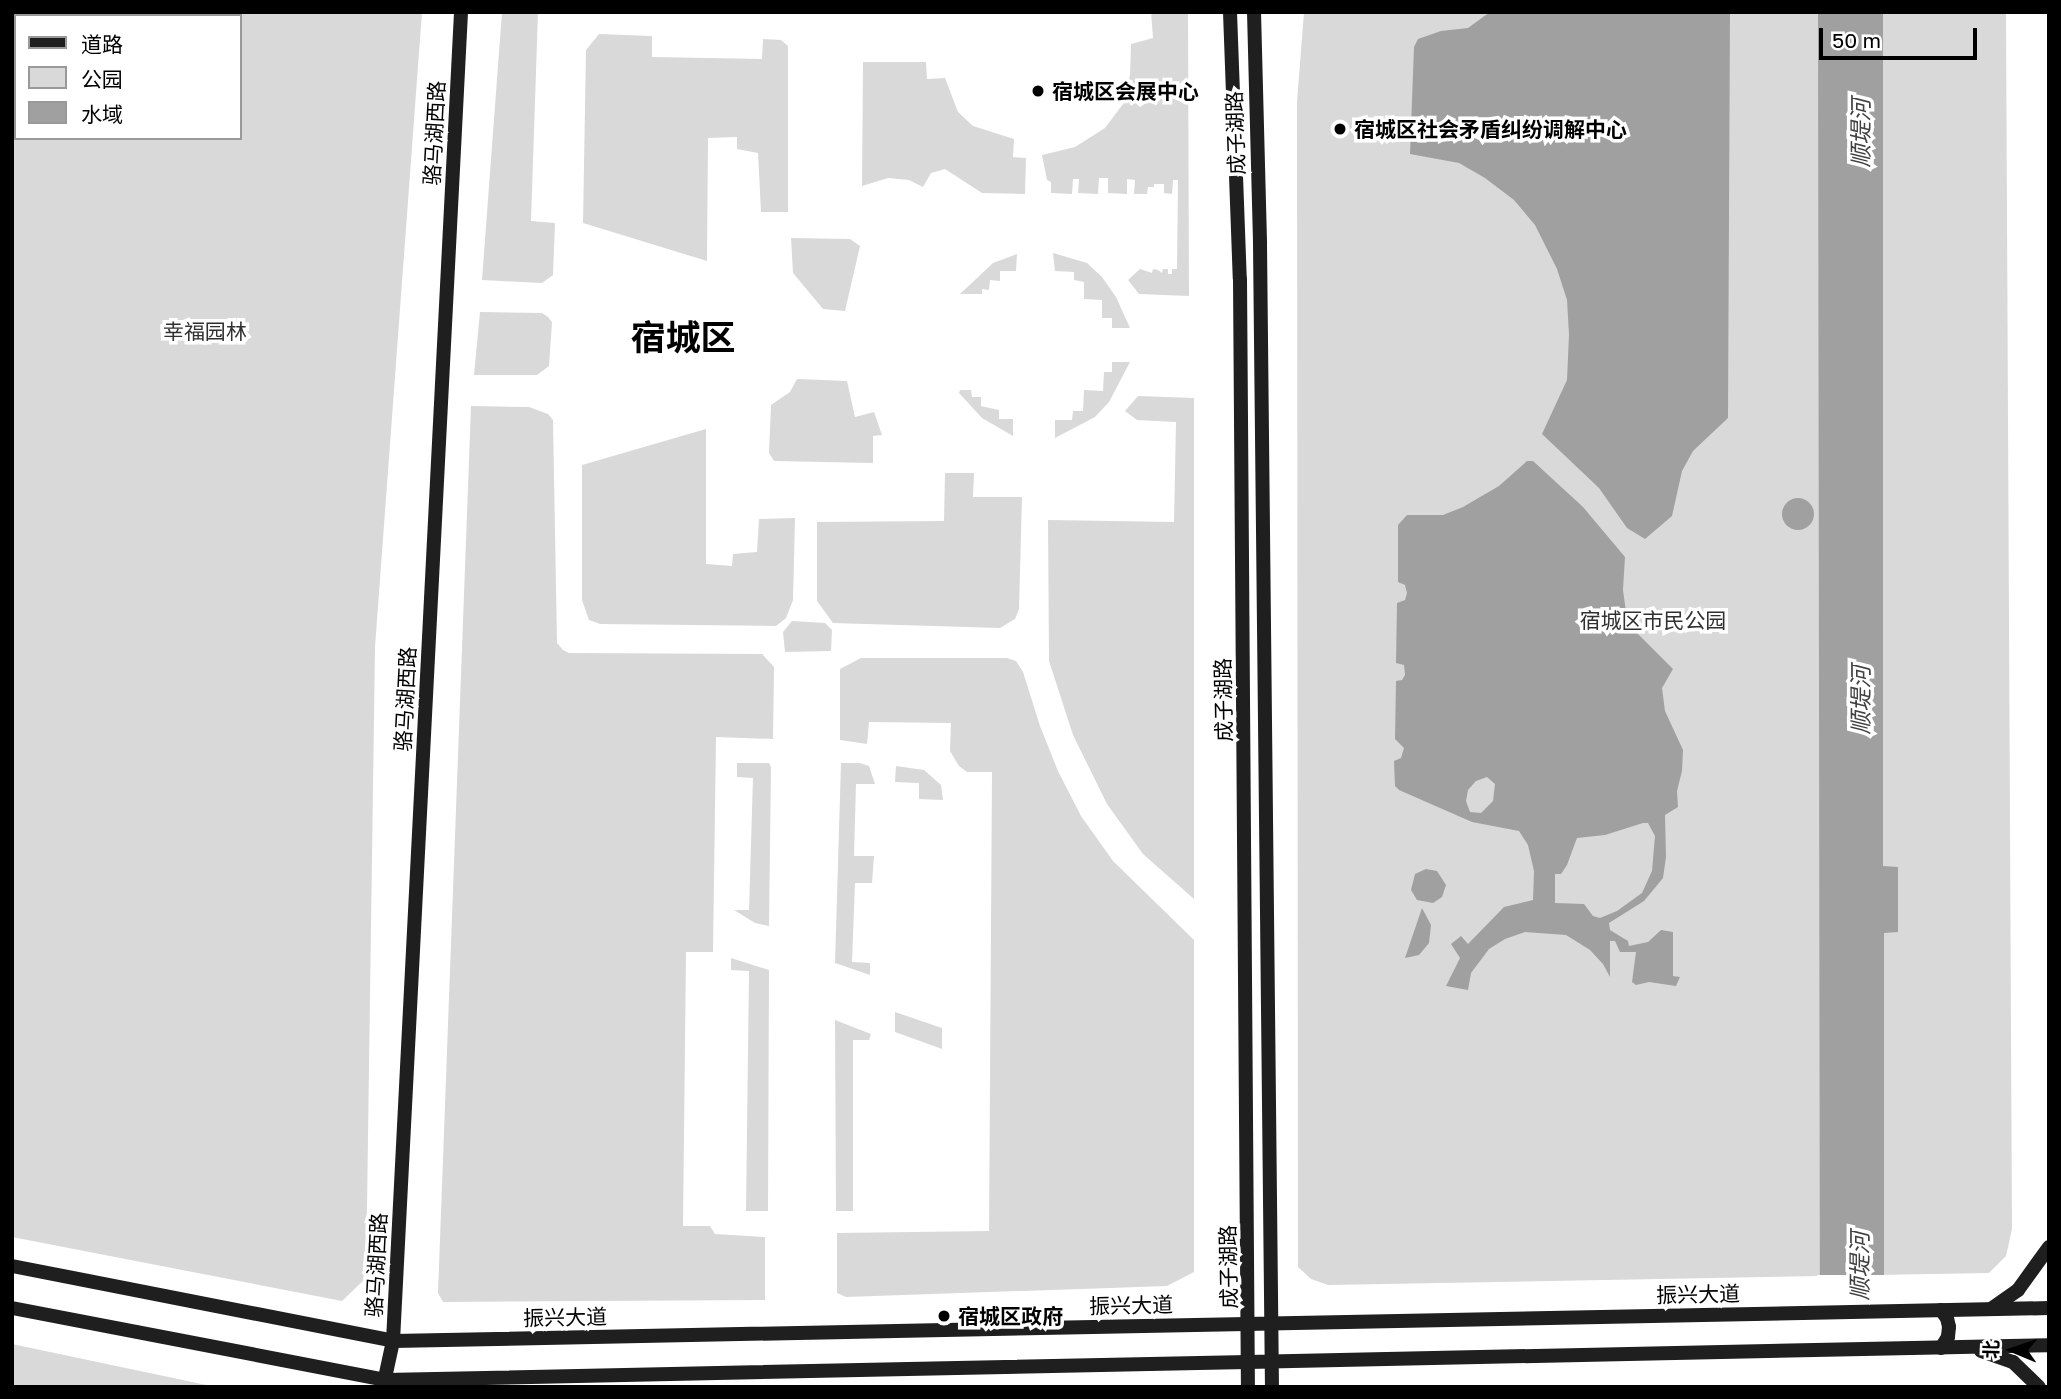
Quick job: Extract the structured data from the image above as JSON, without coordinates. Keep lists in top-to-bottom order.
{
  "streets": {
    "main road": ["骆马湖西路", "成子湖路", "振兴大道"]
  },
  "crossings": [
    ["骆马湖西路", "振兴大道"],
    ["成子湖路", "振兴大道"]
  ],
  "districts": ["宿城区"],
  "water": ["顺堤河"],
  "parks": ["幸福园林", "宿城区市民公园"],
  "places": ["宿城区会展中心", "宿城区社会矛盾纠纷调解中心", "宿城区政府"],
  "legend": ["道路", "公园", "水域"],
  "scale_bar": "50 m",
  "north": "left"
}
